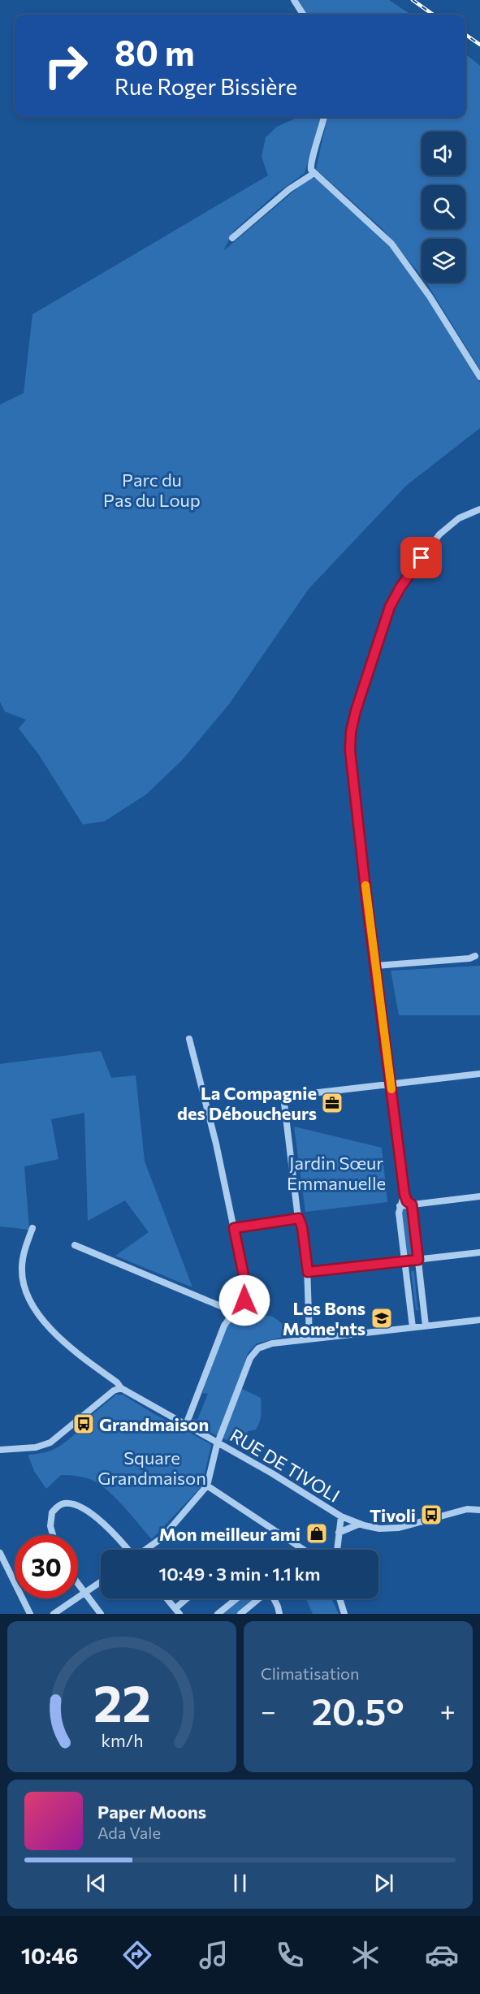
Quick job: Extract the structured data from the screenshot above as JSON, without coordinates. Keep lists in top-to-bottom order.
{
  "streets": {
    "street": ["RUE DE TIVOLI"]
  },
  "parks": ["Parc du Pas du Loup", "Jardin Sœur Emmanuelle", "Square Grandmaison"],
  "places": {
    "office": ["La Compagnie des Déboucheurs"],
    "school or university": ["Les Bons Mome'nts"],
    "bus stop": ["Grandmaison", "Tivoli"],
    "shop": ["Mon meilleur ami"]
  },
  "page": {
    "turn": ["80 m", "Rue Roger Bissière"],
    "limit": "30",
    "trip": "10:49 · 3 min · 1.1 km",
    "tile": "Climatisation",
    "heat": ["−", "20.5°", "+"],
    "song": ["Paper Moons", "Ada Vale"],
    "tabs": "10:46",
    "gauge": ["22", "km/h"]
  }
}
